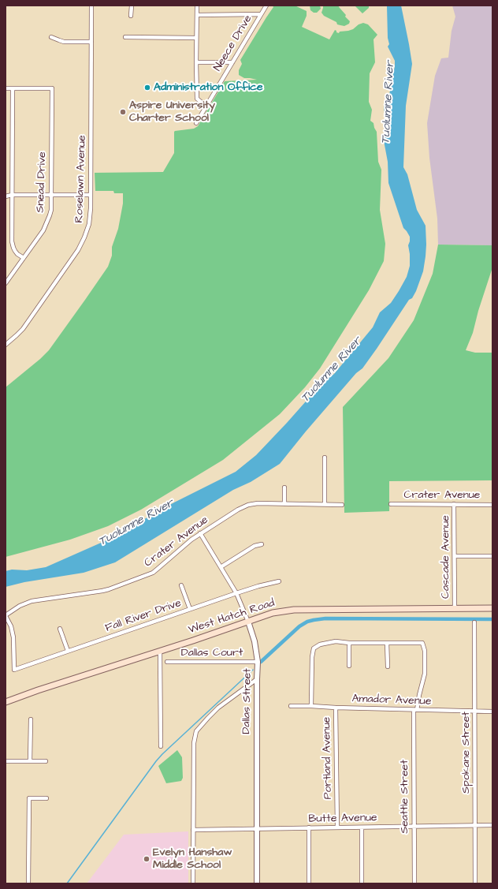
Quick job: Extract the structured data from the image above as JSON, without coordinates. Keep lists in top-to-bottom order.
{
  "streets": {
    "main road": ["West Hatch Road"],
    "street": [
      "Neece Drive",
      "Roselawn Avenue",
      "Snead Drive",
      "Crater Avenue",
      "Cascade Avenue",
      "Fall River Drive",
      "Dallas Court",
      "Amador Avenue",
      "Dallas Street",
      "Spokane Street",
      "Portland Avenue",
      "Seattle Street",
      "Butte Avenue"
    ]
  },
  "crossings": [
    ["Crater Avenue", "Cascade Avenue"],
    ["Crater Avenue", "Fall River Drive"],
    ["Crater Avenue", "Dallas Street"],
    ["Cascade Avenue", "West Hatch Road"],
    ["Fall River Drive", "Dallas Street"],
    ["West Hatch Road", "Dallas Street"],
    ["Dallas Court", "Dallas Street"],
    ["Amador Avenue", "Spokane Street"],
    ["Amador Avenue", "Portland Avenue"],
    ["Amador Avenue", "Seattle Street"],
    ["Dallas Street", "Butte Avenue"],
    ["Spokane Street", "Butte Avenue"],
    ["Portland Avenue", "Butte Avenue"],
    ["Seattle Street", "Butte Avenue"]
  ],
  "water": ["Tuolumne River"],
  "places": ["Administration Office", "Aspire University Charter School", "Evelyn Hanshaw Middle School"]
}
